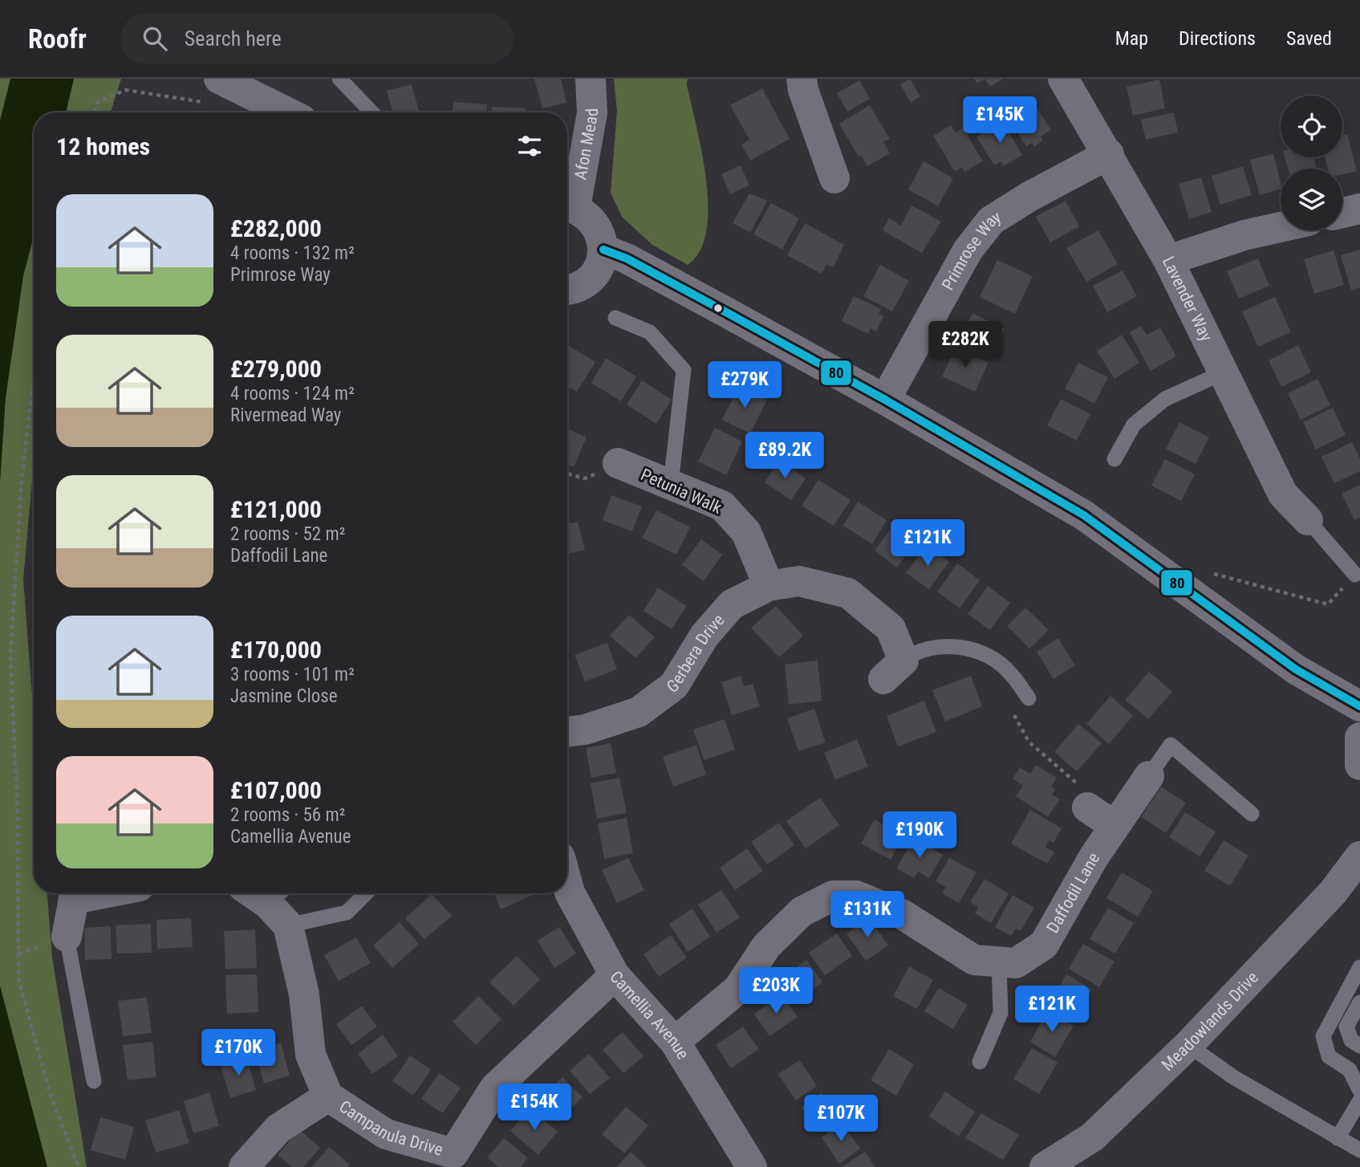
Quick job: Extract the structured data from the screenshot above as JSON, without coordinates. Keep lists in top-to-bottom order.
{
  "streets": {
    "street": [
      "Afon Mead",
      "Primrose Way",
      "Lavender Way",
      "Petunia Walk",
      "Gerbera Drive",
      "Daffodil Lane",
      "Camellia Avenue",
      "Meadowlands Drive",
      "Campanula Drive"
    ]
  },
  "crossings": [
    ["Primrose Way", "Lavender Way"],
    ["Petunia Walk", "Gerbera Drive"],
    ["Daffodil Lane", "Camellia Avenue"],
    ["Camellia Avenue", "Campanula Drive"]
  ],
  "lines": ["transit line 80"],
  "page": {
    "header": "Roofr",
    "search": "Search here",
    "nav": ["Map", "Directions", "Saved"],
    "price": [
      "£145K",
      "£282K",
      "£279K",
      "£89.2K",
      "£121K",
      "£190K",
      "£131K",
      "£203K",
      "£121K",
      "£170K",
      "£154K",
      "£107K"
    ],
    "heading": "12 homes",
    "list": [
      {
        "name": "£282,000",
        "note": "4 rooms · 132 m² · Primrose Way"
      },
      {
        "name": "£279,000",
        "note": "4 rooms · 124 m² · Rivermead Way"
      },
      {
        "name": "£121,000",
        "note": "2 rooms · 52 m² · Daffodil Lane"
      },
      {
        "name": "£170,000",
        "note": "3 rooms · 101 m² · Jasmine Close"
      },
      {
        "name": "£107,000",
        "note": "2 rooms · 56 m² · Camellia Avenue"
      }
    ]
  }
}
